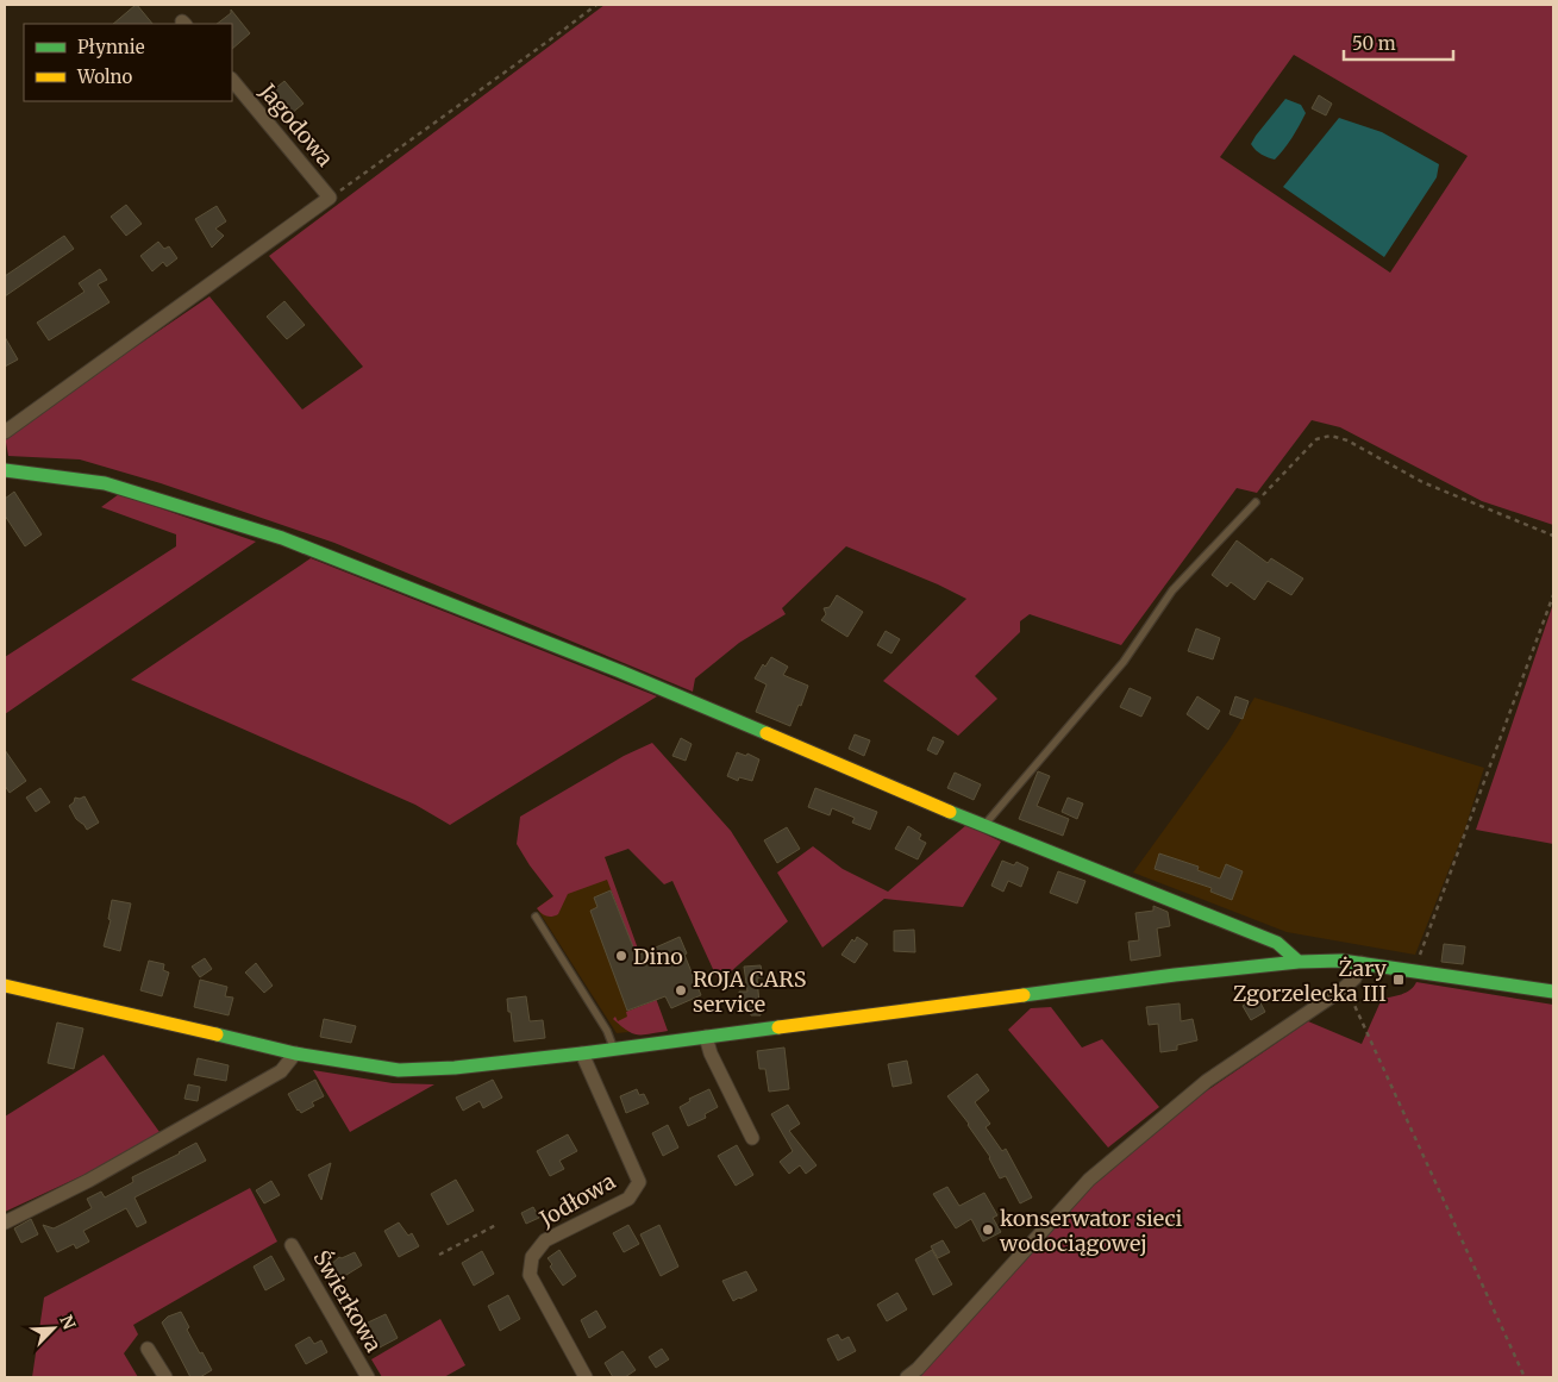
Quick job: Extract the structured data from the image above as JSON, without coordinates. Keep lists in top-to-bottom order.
{
  "streets": {
    "street": ["Jagodowa", "Jodłowa", "Świerkowa"]
  },
  "places": {
    "other": ["Dino", "ROJA CARS service", "konserwator sieci wodociągowej"],
    "transit": ["Żary Zgorzelecka III"]
  },
  "legend": ["Płynnie", "Wolno"],
  "scale_bar": "50 m",
  "north": "top right"
}
